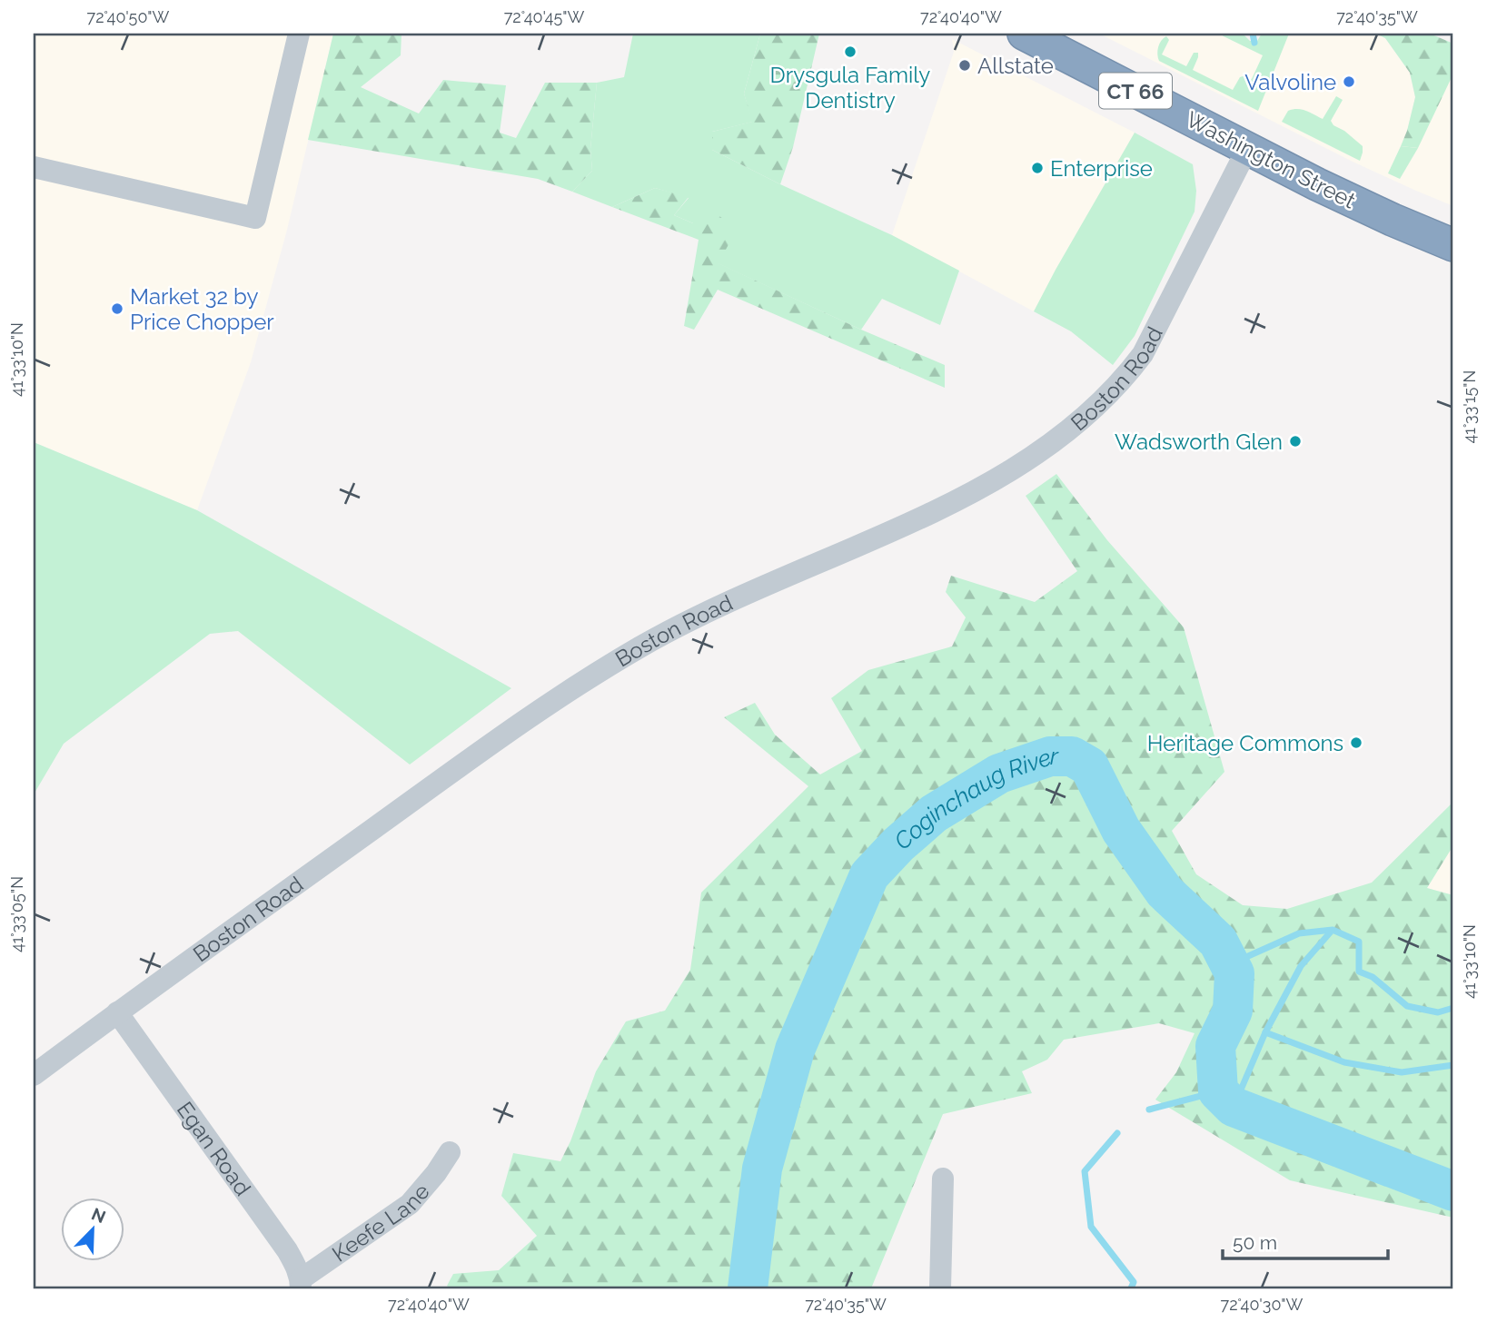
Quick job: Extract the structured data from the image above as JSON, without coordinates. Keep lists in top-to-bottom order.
{
  "streets": {
    "highway": ["CT 66", "Washington Street"],
    "street": ["Boston Road", "Egan Road", "Keefe Lane"]
  },
  "crossings": [
    ["Washington Street", "Boston Road"],
    ["Boston Road", "Egan Road"],
    ["Egan Road", "Keefe Lane"]
  ],
  "water": ["Coginchaug River"],
  "places": [
    "Drysgula Family Dentistry",
    "Allstate",
    "Valvoline",
    "Enterprise",
    "Market 32 by Price Chopper",
    "Wadsworth Glen",
    "Heritage Commons"
  ],
  "scale_bar": "50 m",
  "north": "top right",
  "coordinates": [
    "72°40'50\"W",
    "72°40'45\"W",
    "72°40'40\"W",
    "72°40'35\"W",
    "41°33'10\"N",
    "41°33'15\"N",
    "41°33'05\"N",
    "72°40'30\"W"
  ]
}
